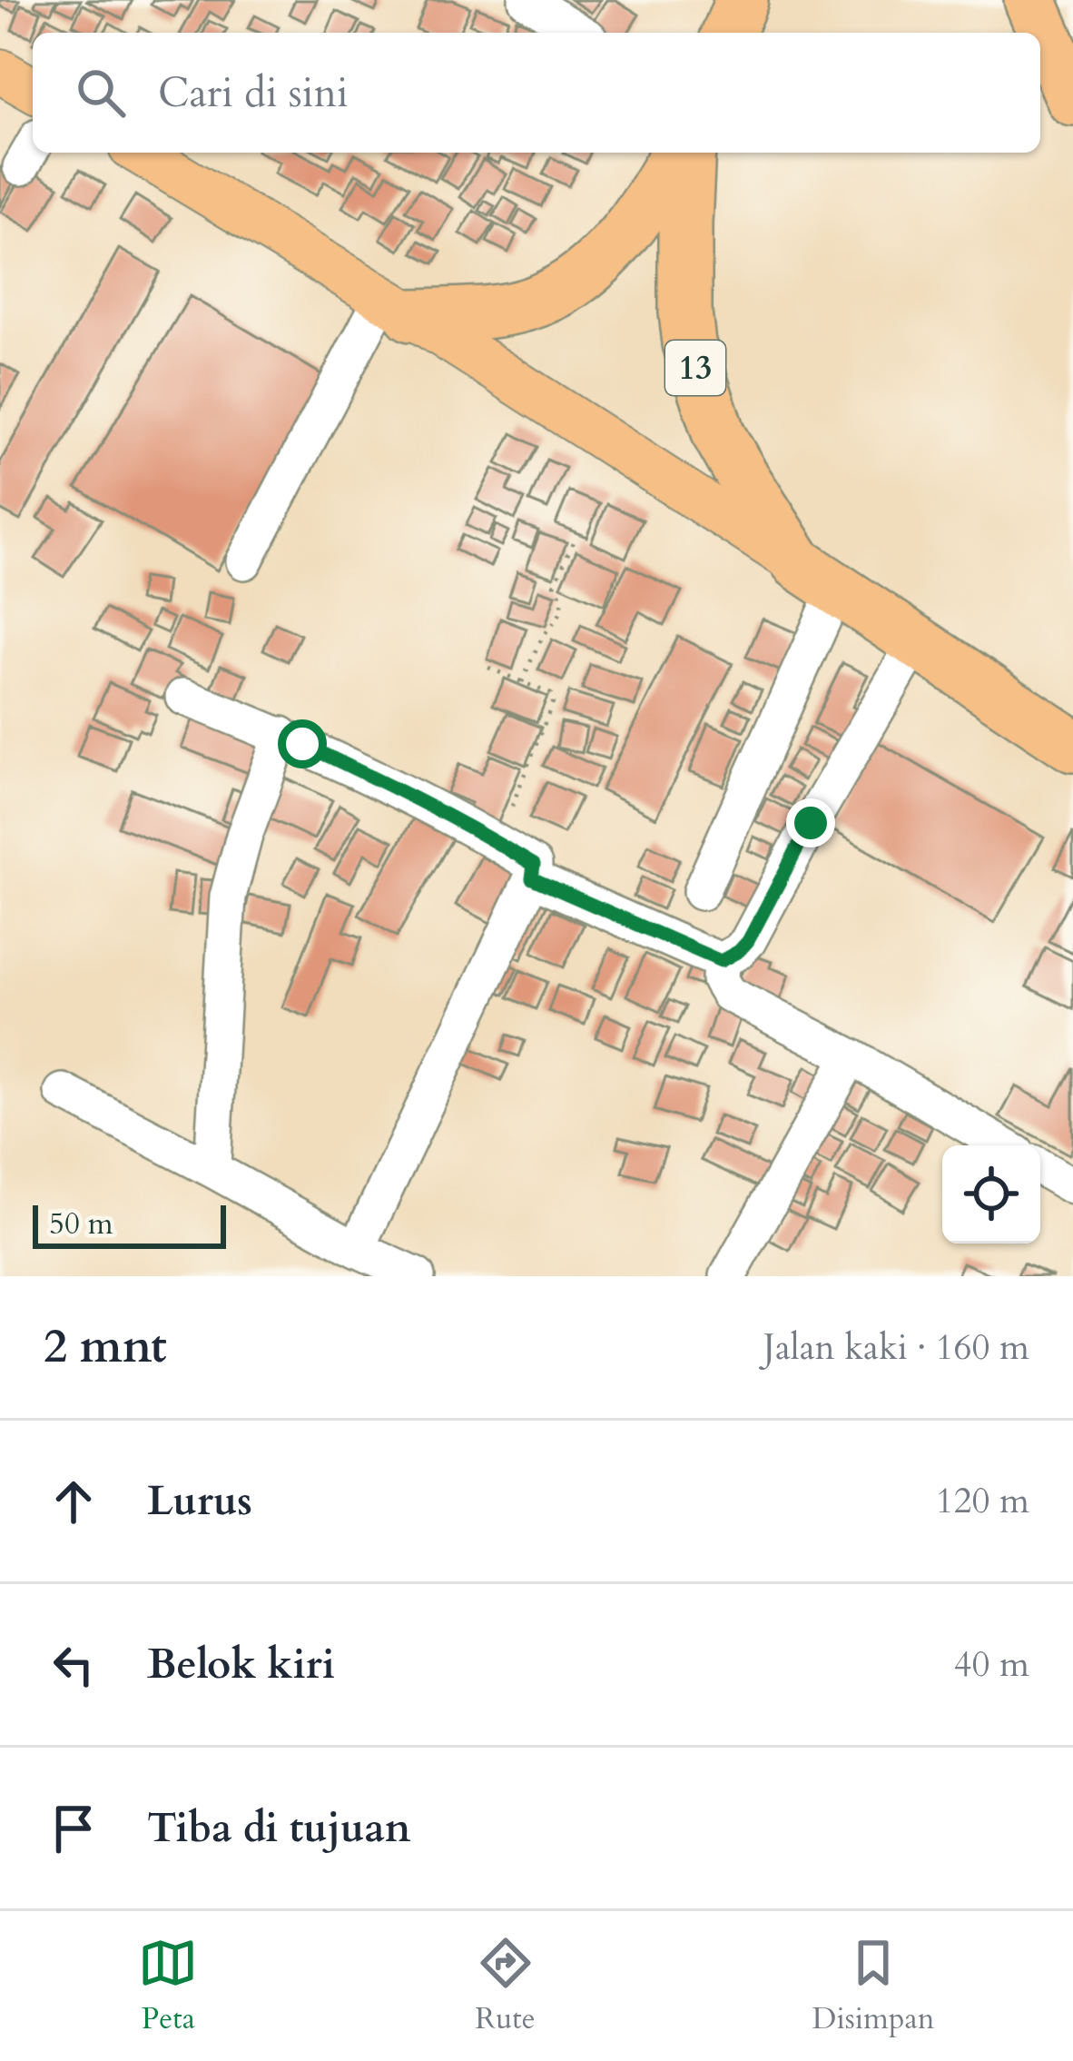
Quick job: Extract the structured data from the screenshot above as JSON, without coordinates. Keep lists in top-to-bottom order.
{
  "streets": {
    "highway": ["13"]
  },
  "scale_bar": "50 m",
  "page": {
    "search": "Cari di sini",
    "scale": "50 m",
    "heading": ["2 mnt", "Jalan kaki · 160 m"],
    "list": [
      ["Lurus", "120 m"],
      ["Belok kiri", "40 m"],
      "Tiba di tujuan"
    ],
    "nav": ["Peta", "Rute", "Disimpan"]
  }
}
